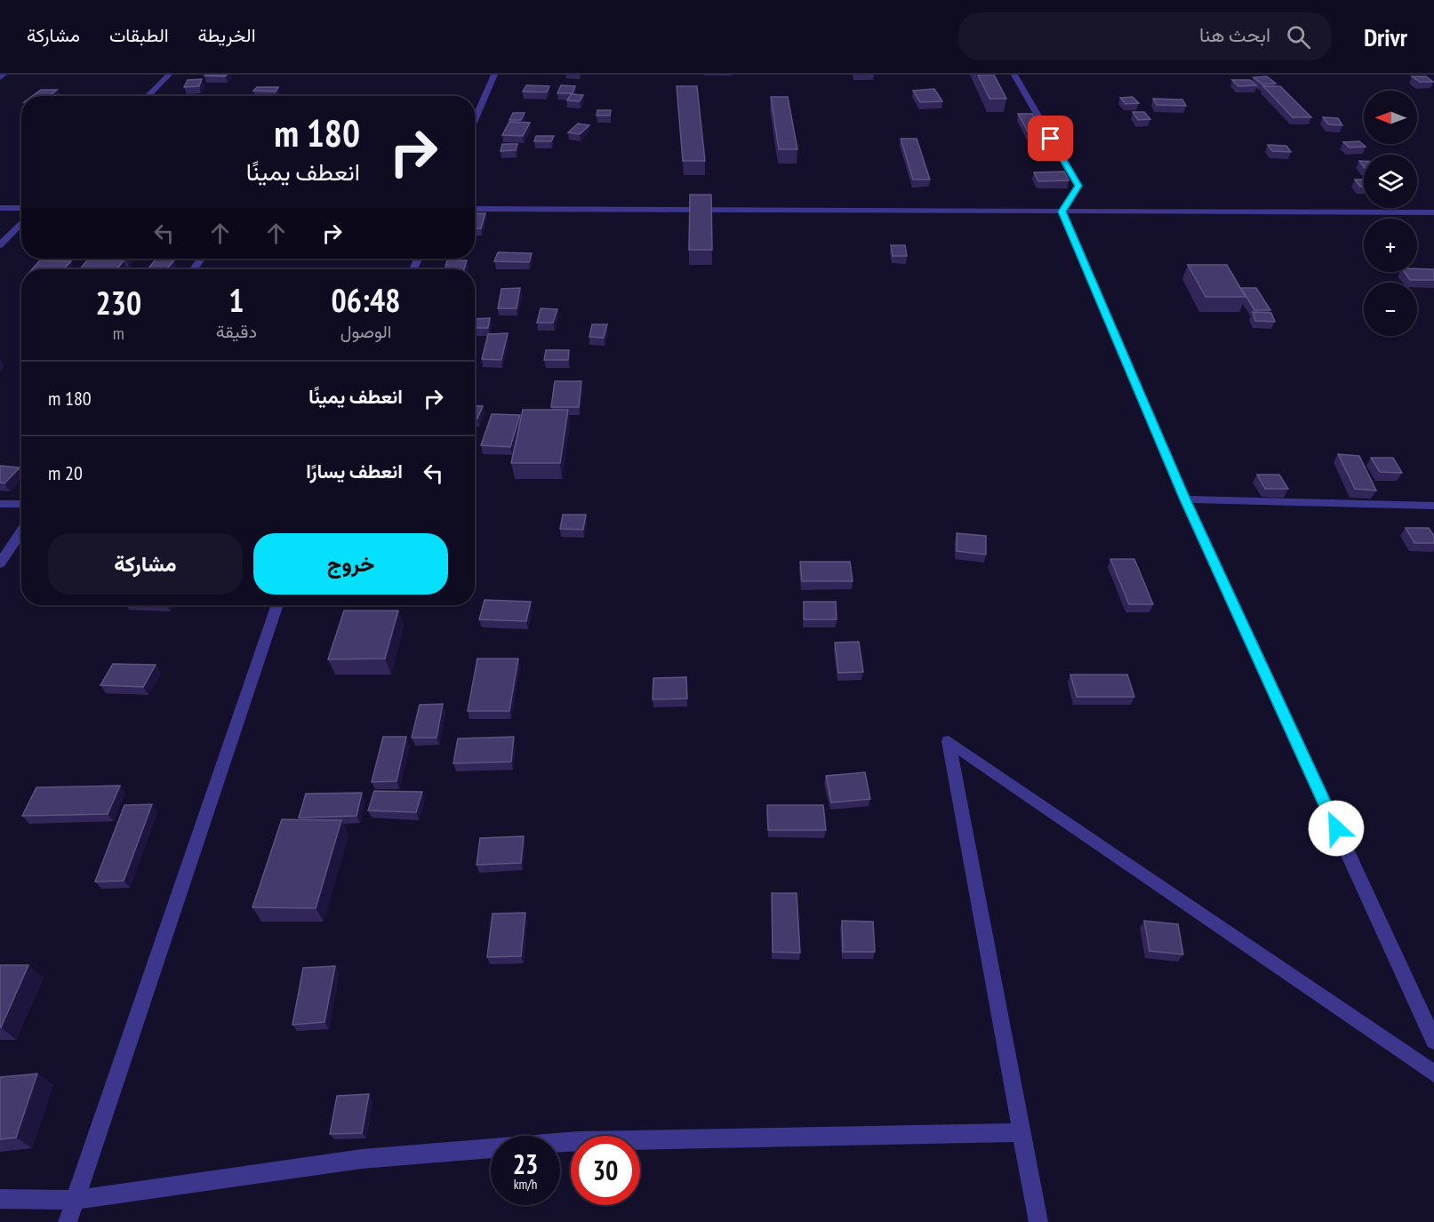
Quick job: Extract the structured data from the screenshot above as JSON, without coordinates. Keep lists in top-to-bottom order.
{
  "north": "left",
  "page": {
    "header": "Drivr",
    "search": "ابحث هنا",
    "nav": ["الخريطة", "الطبقات", "مشاركة"],
    "map_buttons": ["+", "−"],
    "turn": ["180 m", "انعطف يمينًا"],
    "eta": [
      "06:48",
      "الوصول",
      "1",
      "دقيقة",
      "230",
      "m"
    ],
    "list": [
      {
        "name": "انعطف يمينًا",
        "value": "180 m"
      },
      {
        "name": "انعطف يسارًا",
        "value": "20 m"
      }
    ],
    "buttons": ["خروج", "مشاركة"],
    "speed": "23 km/h",
    "limit": "30"
  }
}
